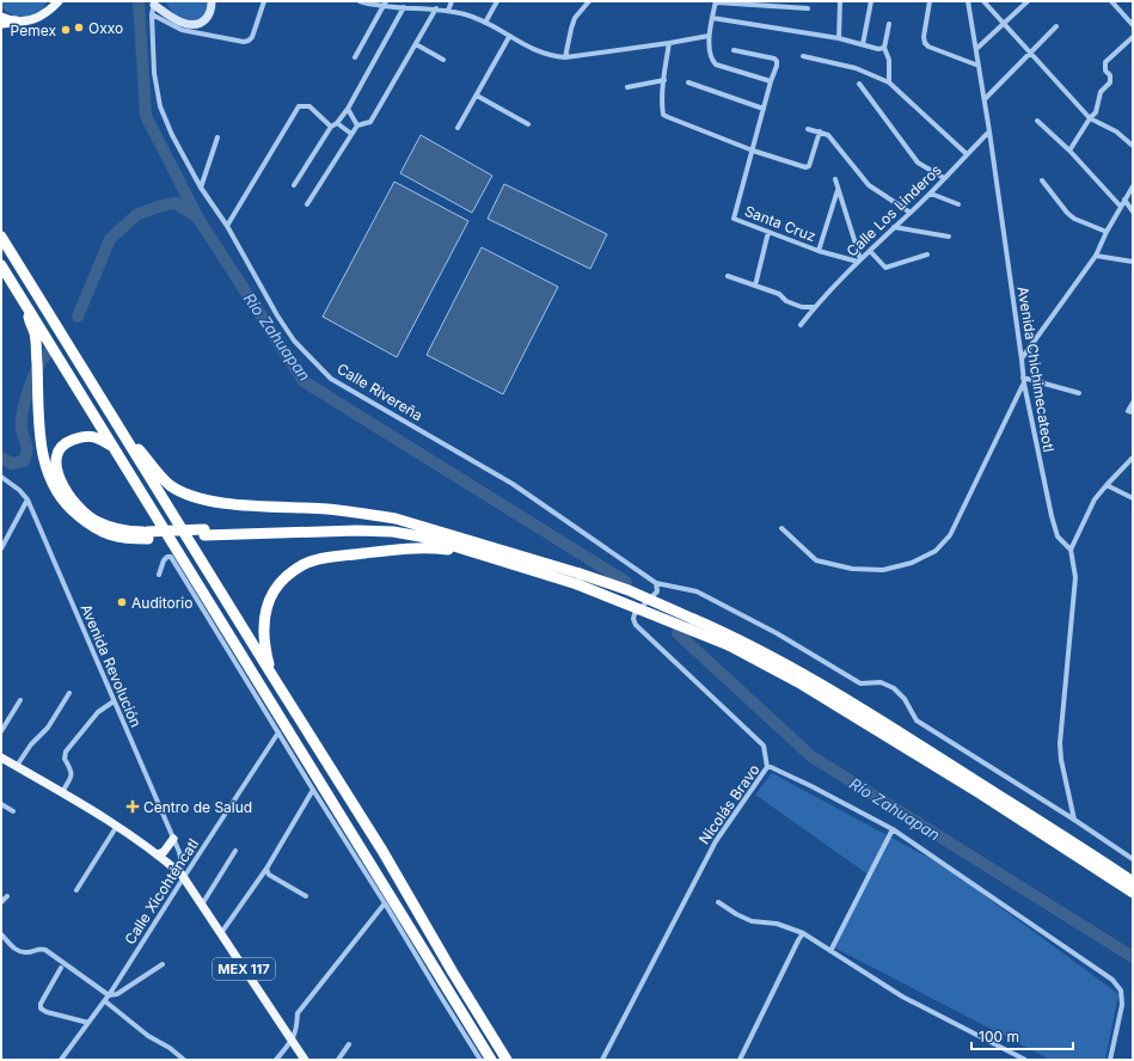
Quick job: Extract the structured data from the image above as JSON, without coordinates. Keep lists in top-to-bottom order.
{
  "streets": {
    "main road": ["MEX 117"],
    "street": [
      "Calle Los Linderos",
      "Santa Cruz",
      "Avenida Chichimecateotl",
      "Calle Rivereña",
      "Avenida Revolución",
      "Nicolás Bravo",
      "Calle Xicohténcatl"
    ]
  },
  "crossings": [
    ["Calle Los Linderos", "Santa Cruz"],
    ["Calle Los Linderos", "Avenida Chichimecateotl"],
    ["Avenida Revolución", "Calle Xicohténcatl"],
    ["Avenida Revolución", "MEX 117"],
    ["Calle Xicohténcatl", "MEX 117"]
  ],
  "water": ["Río Zahuapan"],
  "places": {
    "other": ["Oxxo", "Pemex", "Auditorio"],
    "health": ["Centro de Salud"]
  },
  "scale_bar": "100 m"
}
